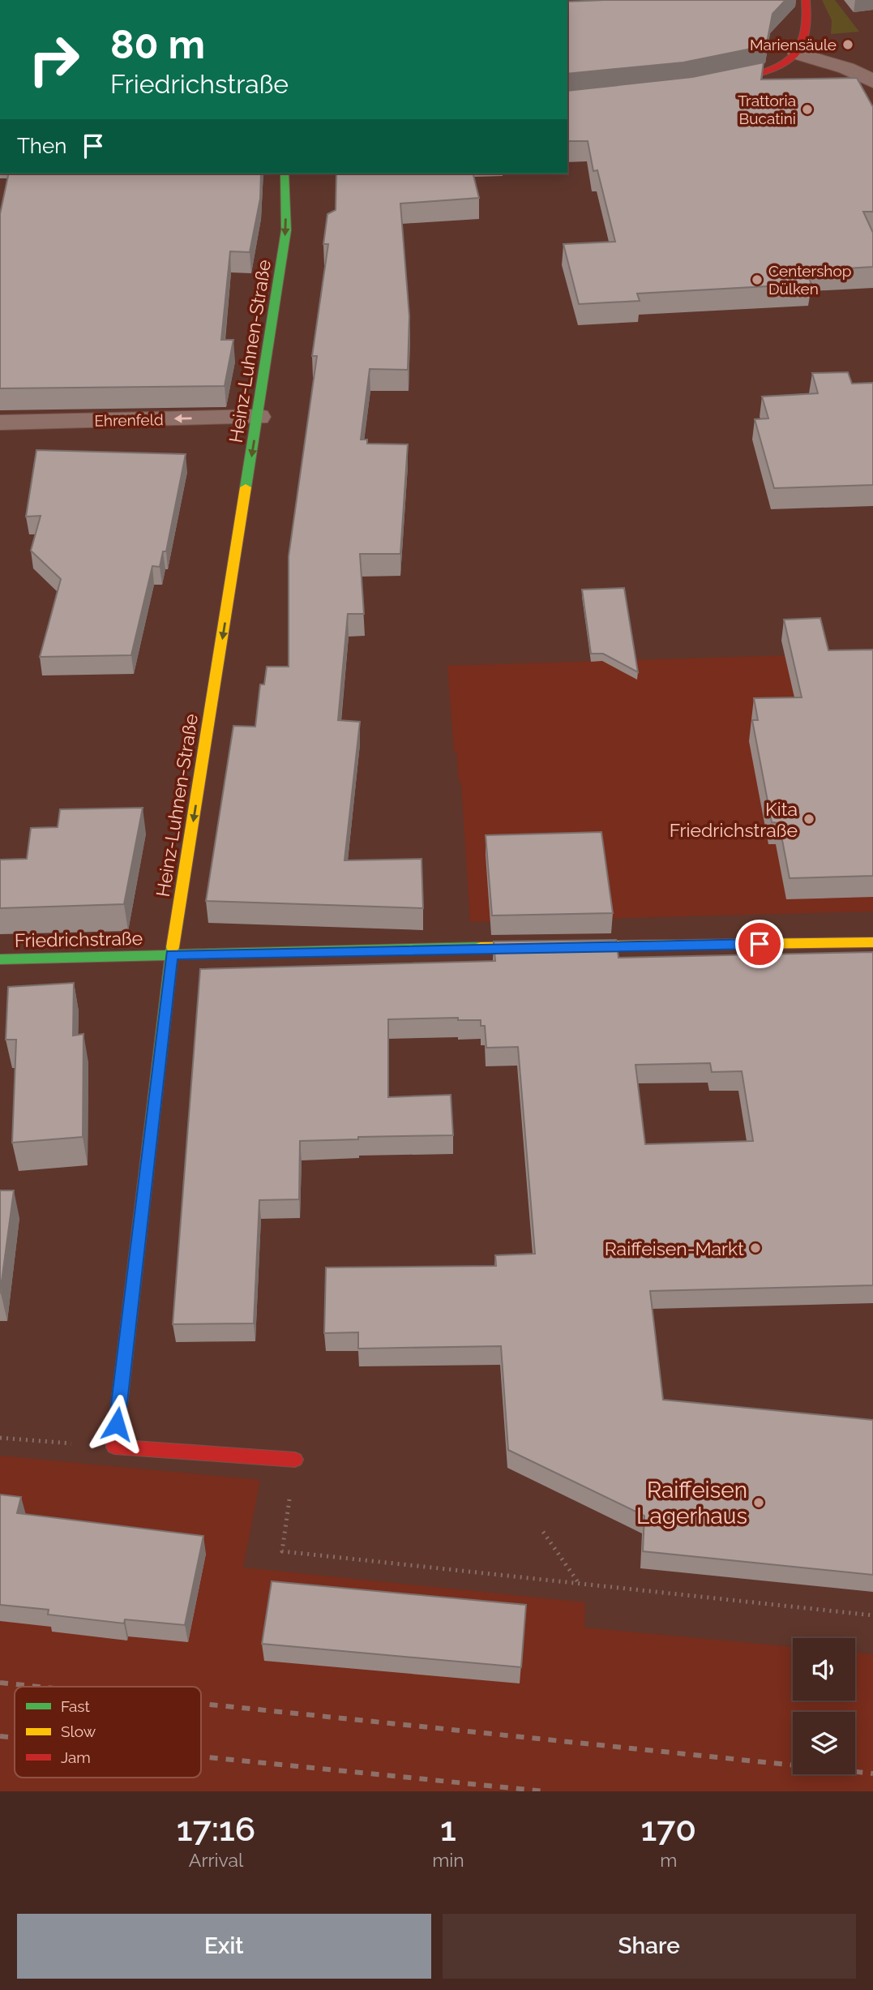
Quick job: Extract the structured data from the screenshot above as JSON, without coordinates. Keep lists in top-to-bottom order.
{
  "streets": {
    "street": ["Heinz-Luhnen-Straße", "Ehrenfeld", "Friedrichstraße"]
  },
  "crossings": [
    ["Heinz-Luhnen-Straße", "Ehrenfeld"],
    ["Heinz-Luhnen-Straße", "Friedrichstraße"]
  ],
  "one_way": ["Heinz-Luhnen-Straße", "Ehrenfeld"],
  "places": [
    "Mariensäule",
    "Trattoria Bucatini",
    "Centershop Dülken",
    "Kita Friedrichstraße",
    "Raiffeisen-Markt",
    "Raiffeisen Lagerhaus"
  ],
  "legend": ["Fast", "Slow", "Jam"],
  "page": {
    "turn": ["80 m", "Friedrichstraße"],
    "then": "Then",
    "eta": [
      "17:16",
      "Arrival",
      "1",
      "min",
      "170",
      "m"
    ],
    "buttons": ["Exit", "Share"]
  }
}
